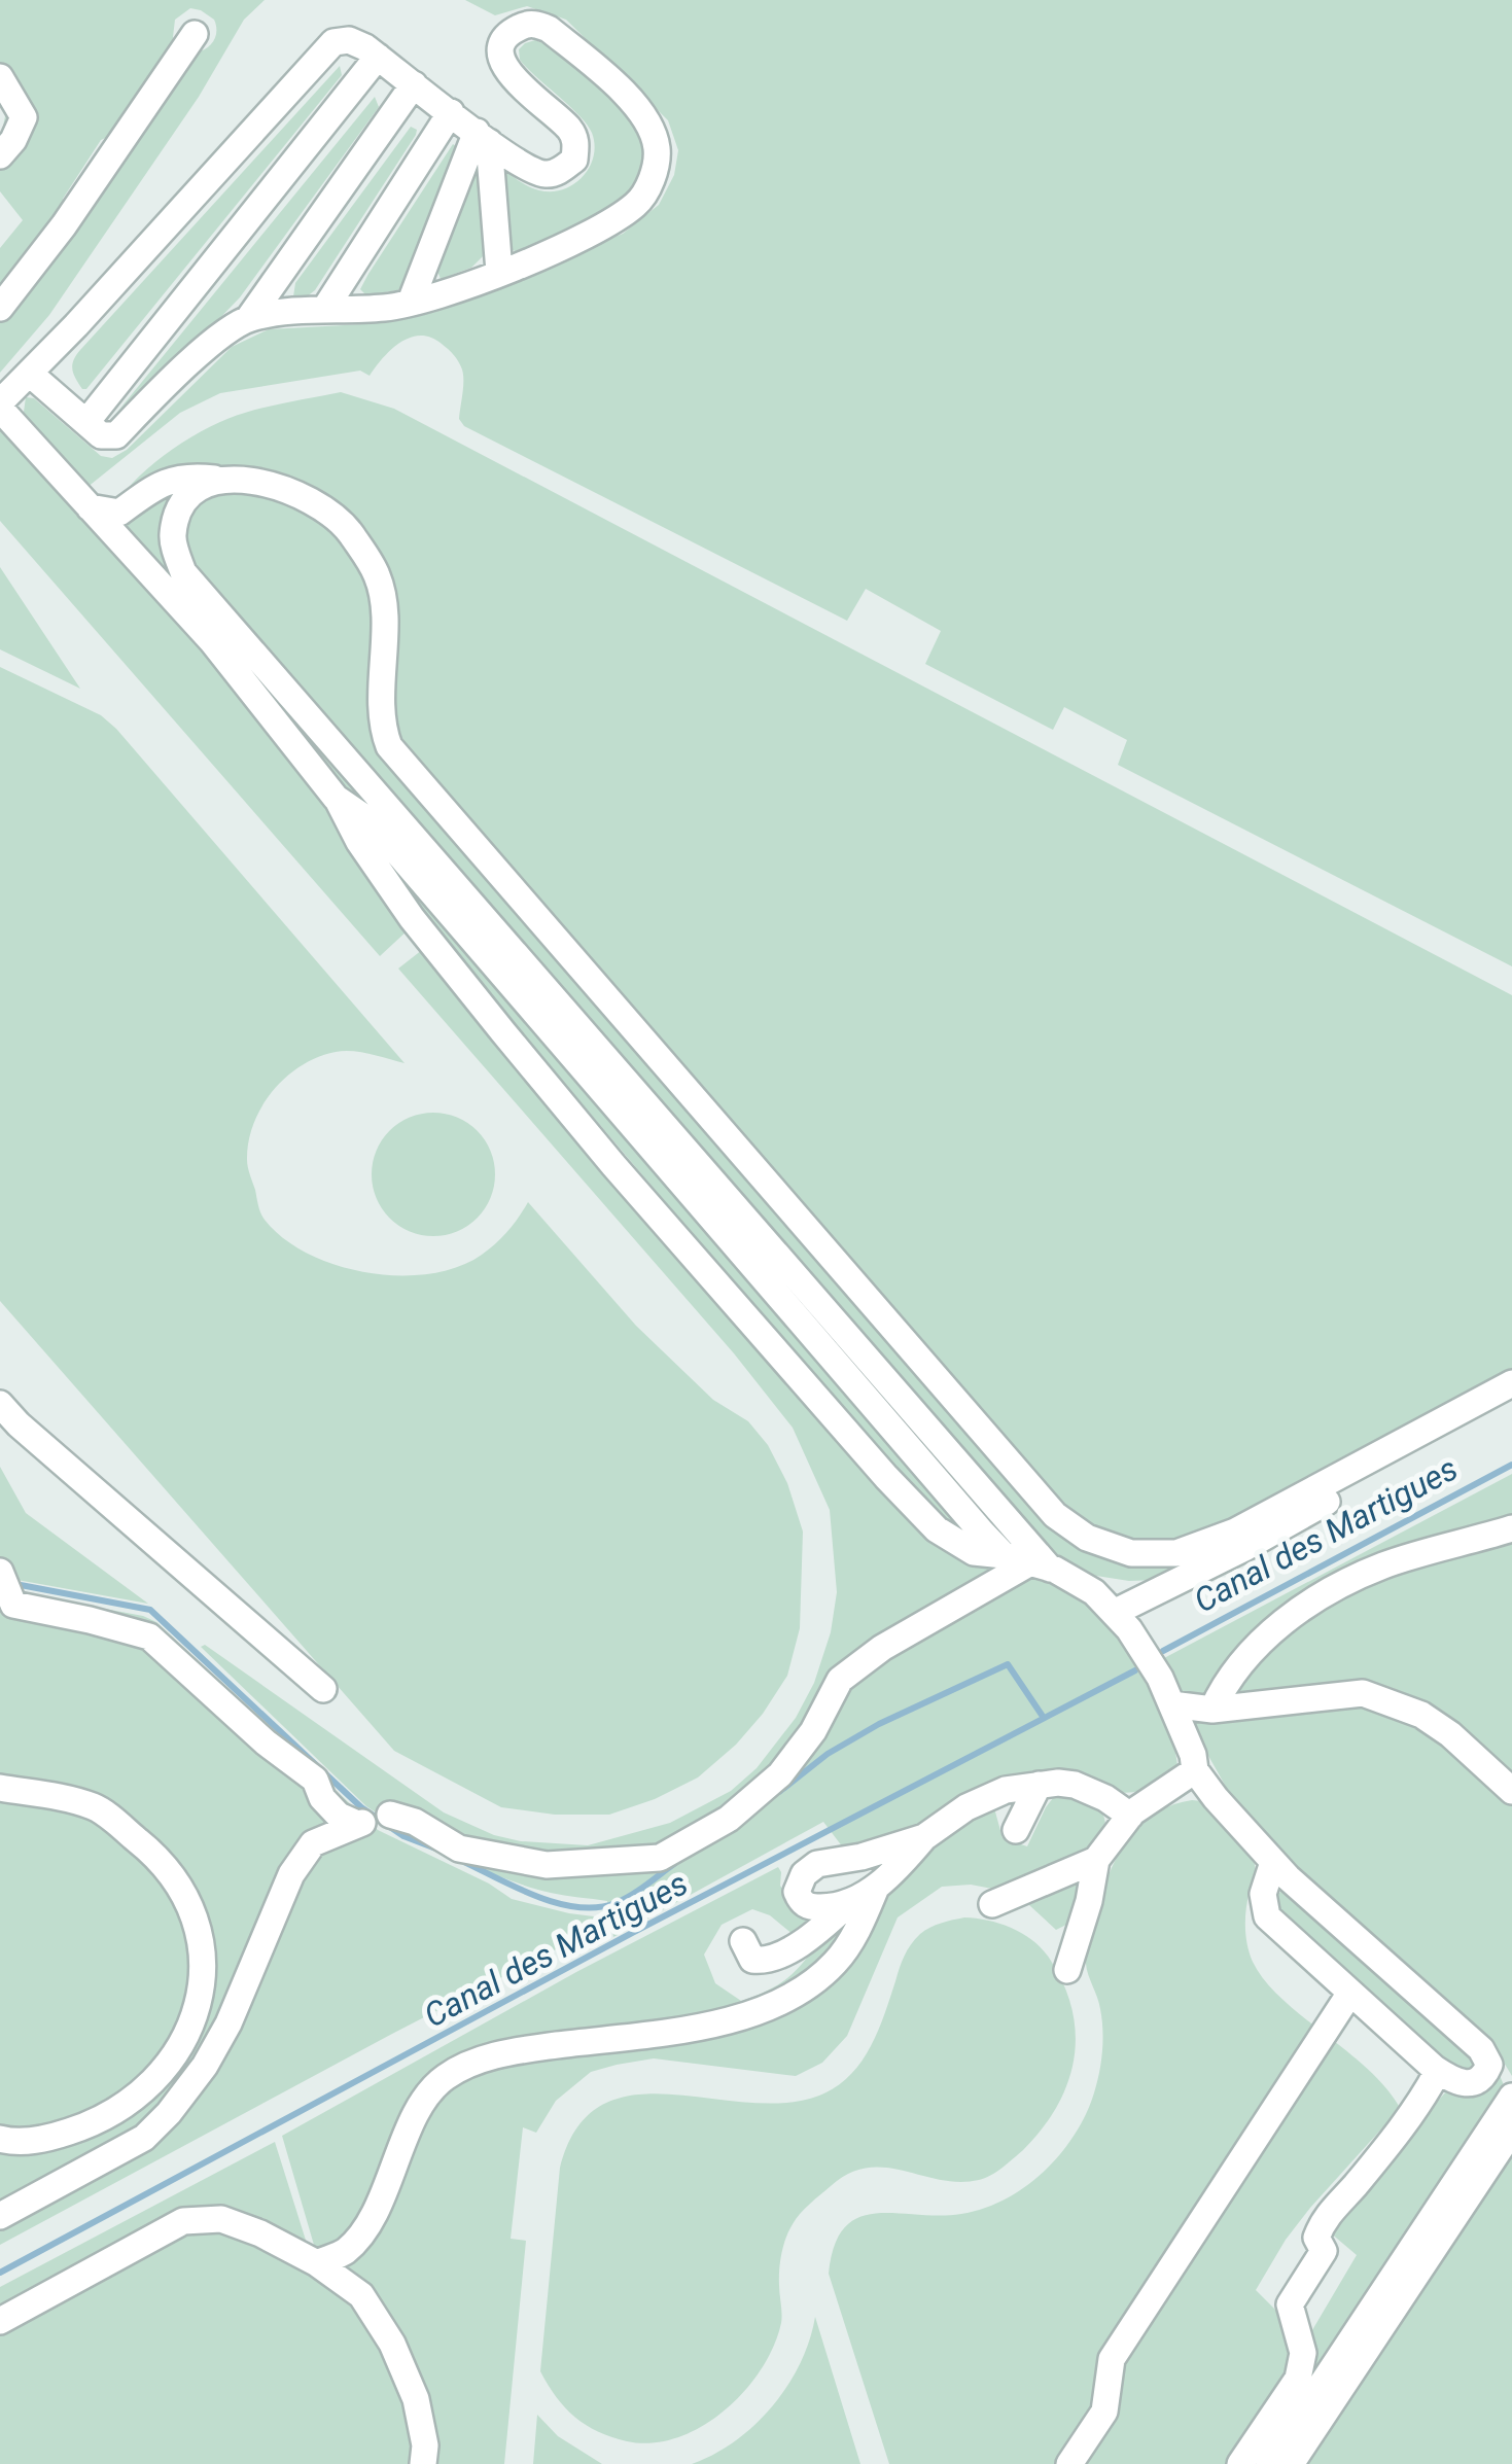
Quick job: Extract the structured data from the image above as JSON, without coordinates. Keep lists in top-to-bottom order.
{
  "water": ["Canal des Martigues"]
}
